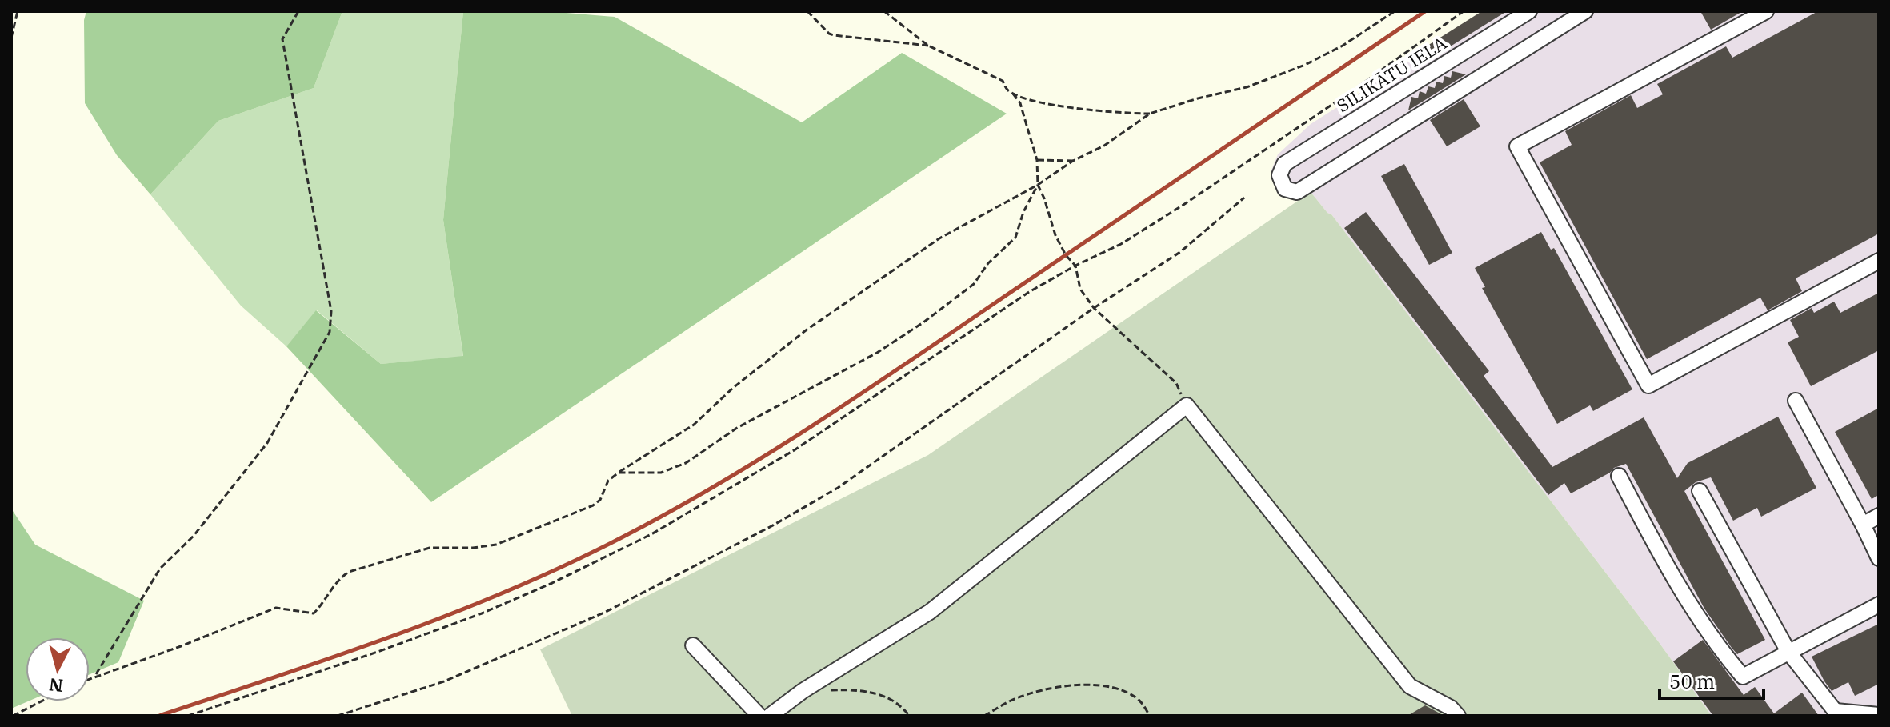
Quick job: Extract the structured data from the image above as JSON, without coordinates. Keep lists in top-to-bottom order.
{
  "streets": {
    "lane": ["SILIKĀTU IELA"]
  },
  "scale_bar": "50 m",
  "north": "bottom"
}
